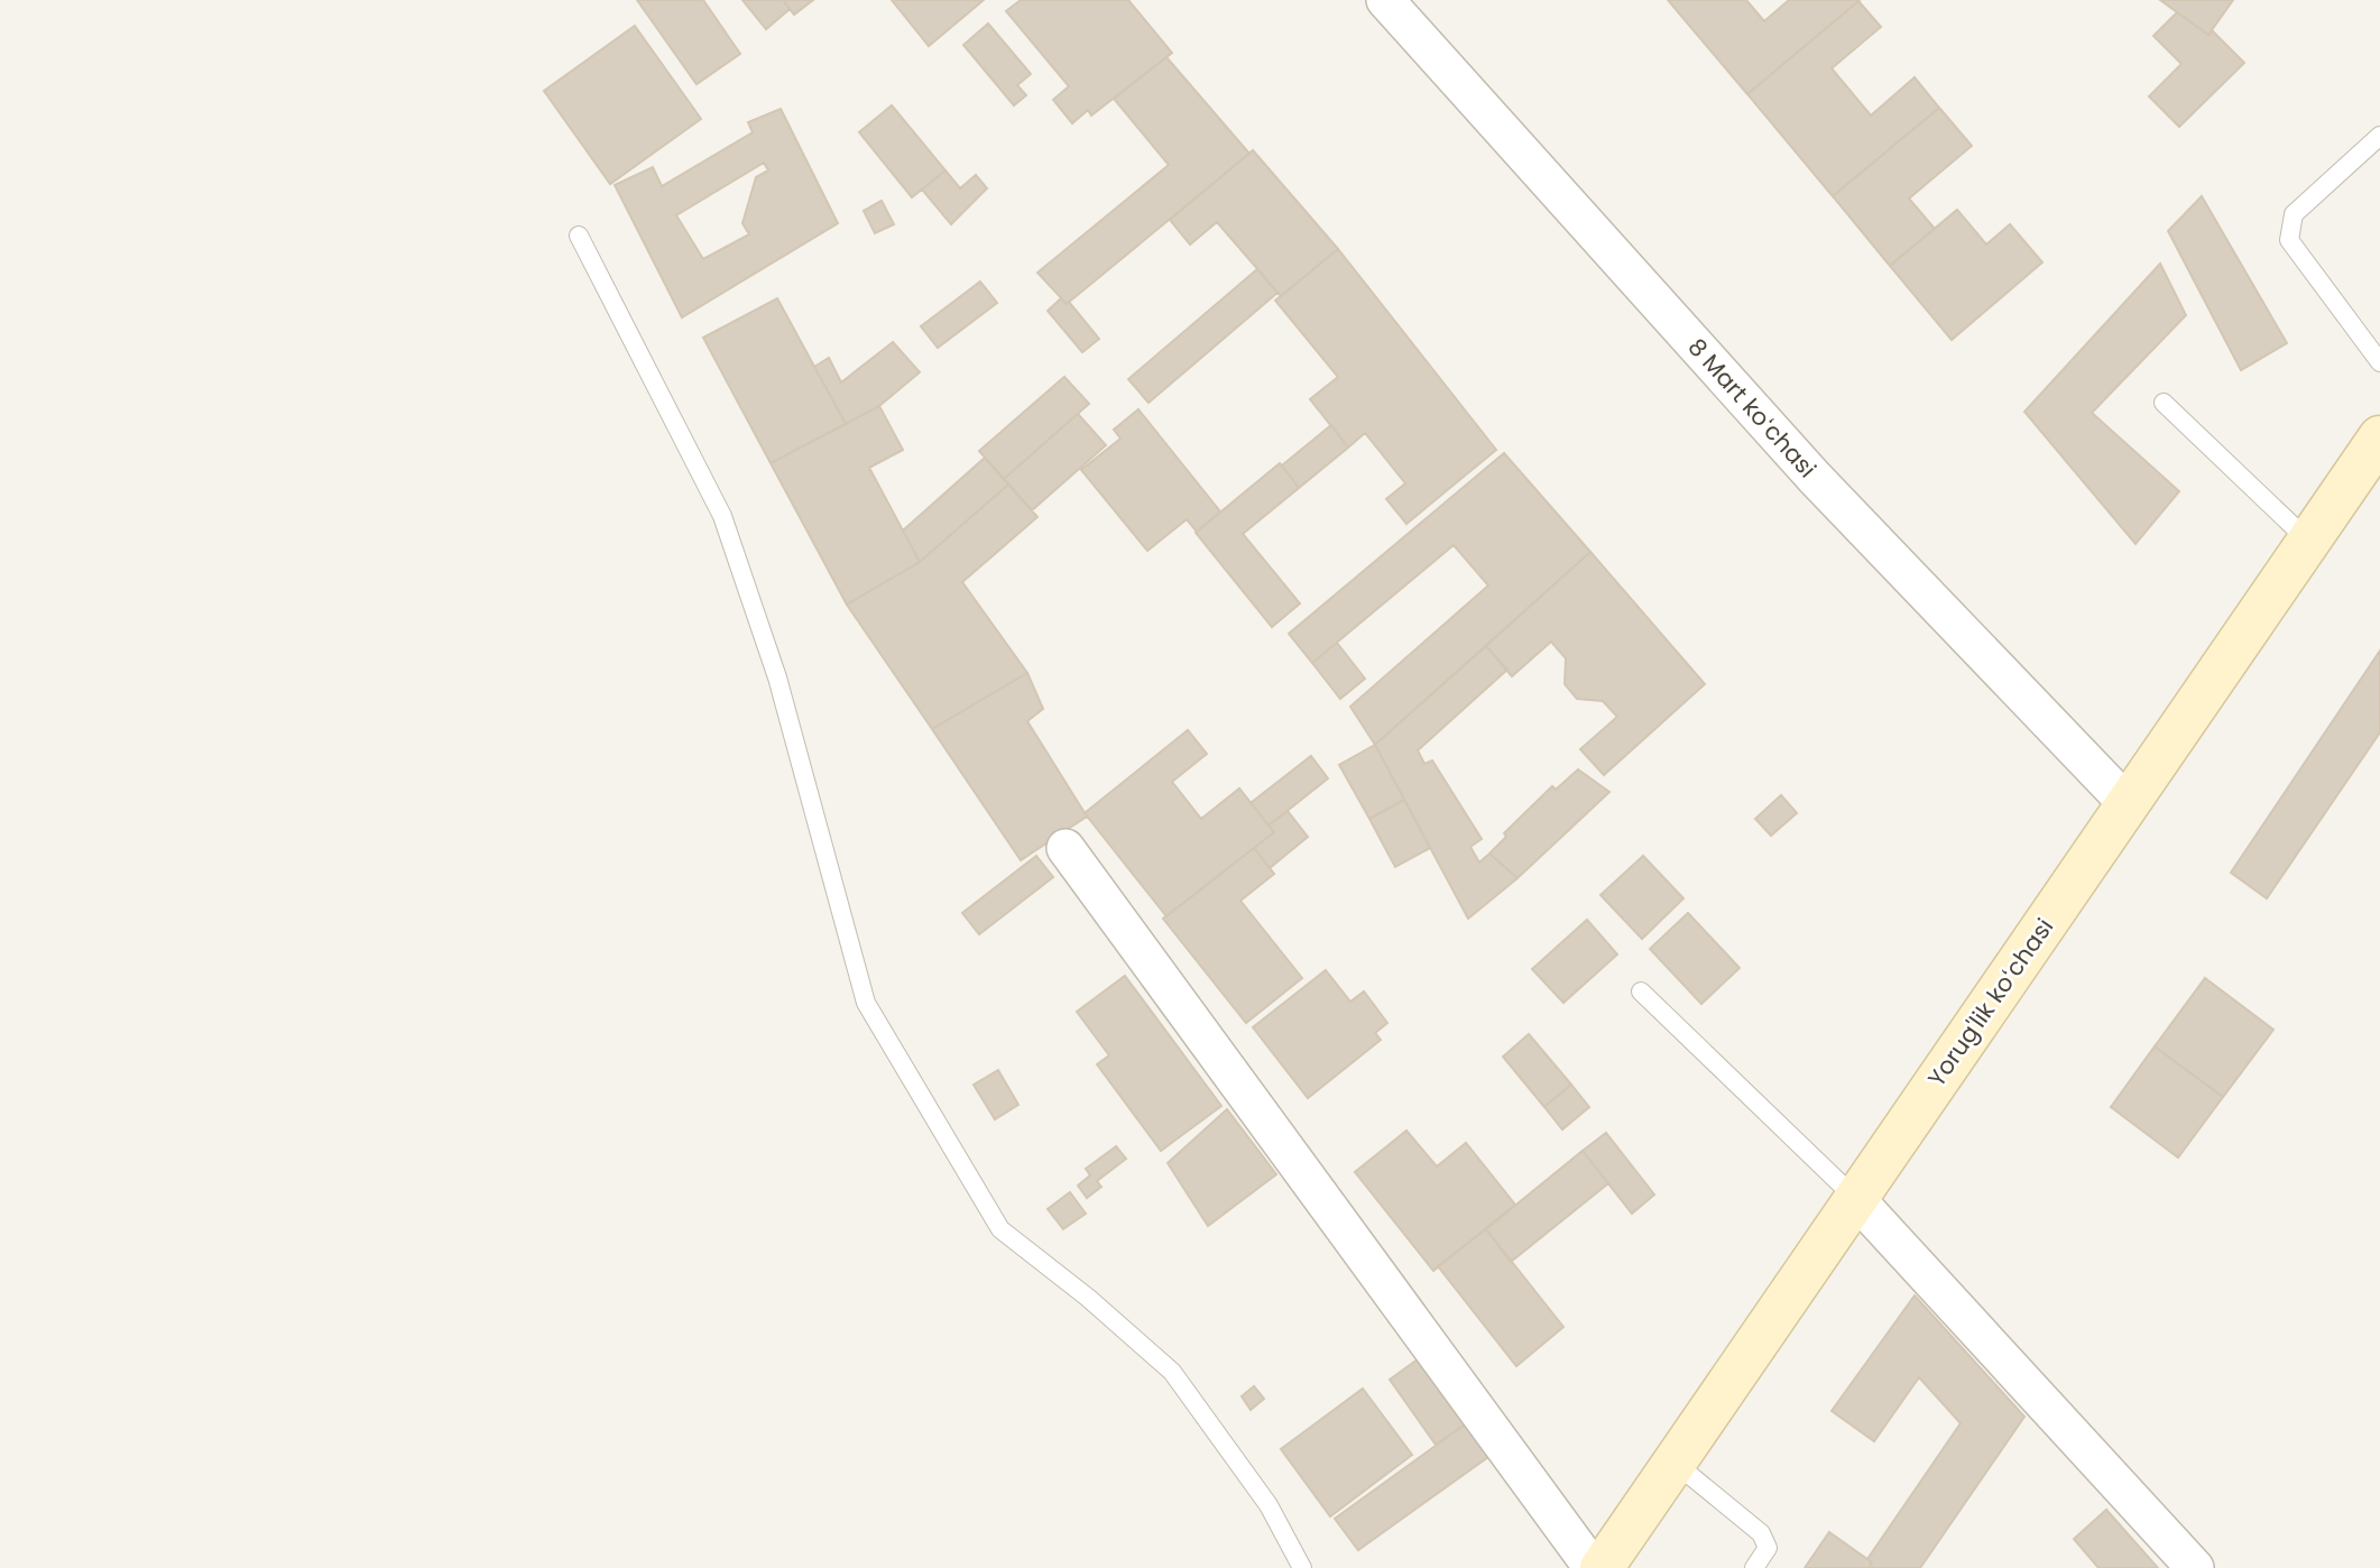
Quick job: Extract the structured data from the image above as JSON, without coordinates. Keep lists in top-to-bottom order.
{
  "streets": {
    "main road": ["Yorug'lik koʻchasi"],
    "street": ["8 Mart koʻchasi"]
  },
  "crossings": [
    ["8 Mart koʻchasi", "Yorug'lik koʻchasi"]
  ]
}
